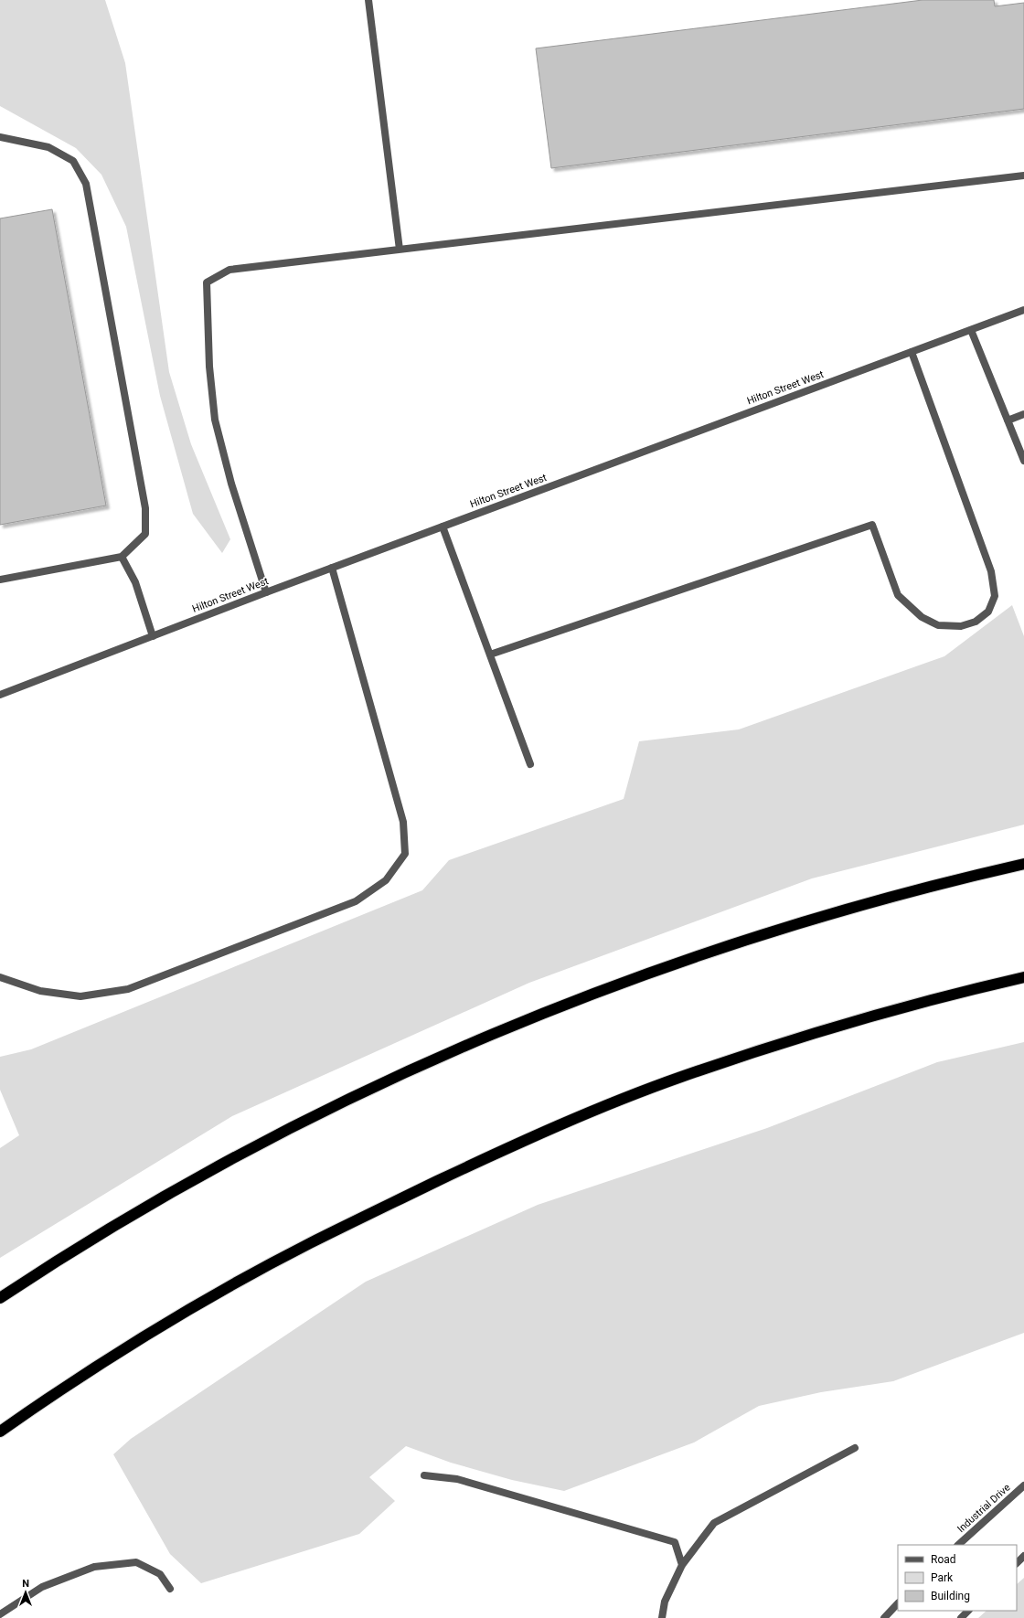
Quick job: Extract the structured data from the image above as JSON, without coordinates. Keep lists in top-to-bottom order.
{
  "streets": {
    "street": ["Hilton Street West", "Industrial Drive"]
  },
  "legend": ["Road", "Park", "Building"],
  "north": "top"
}
